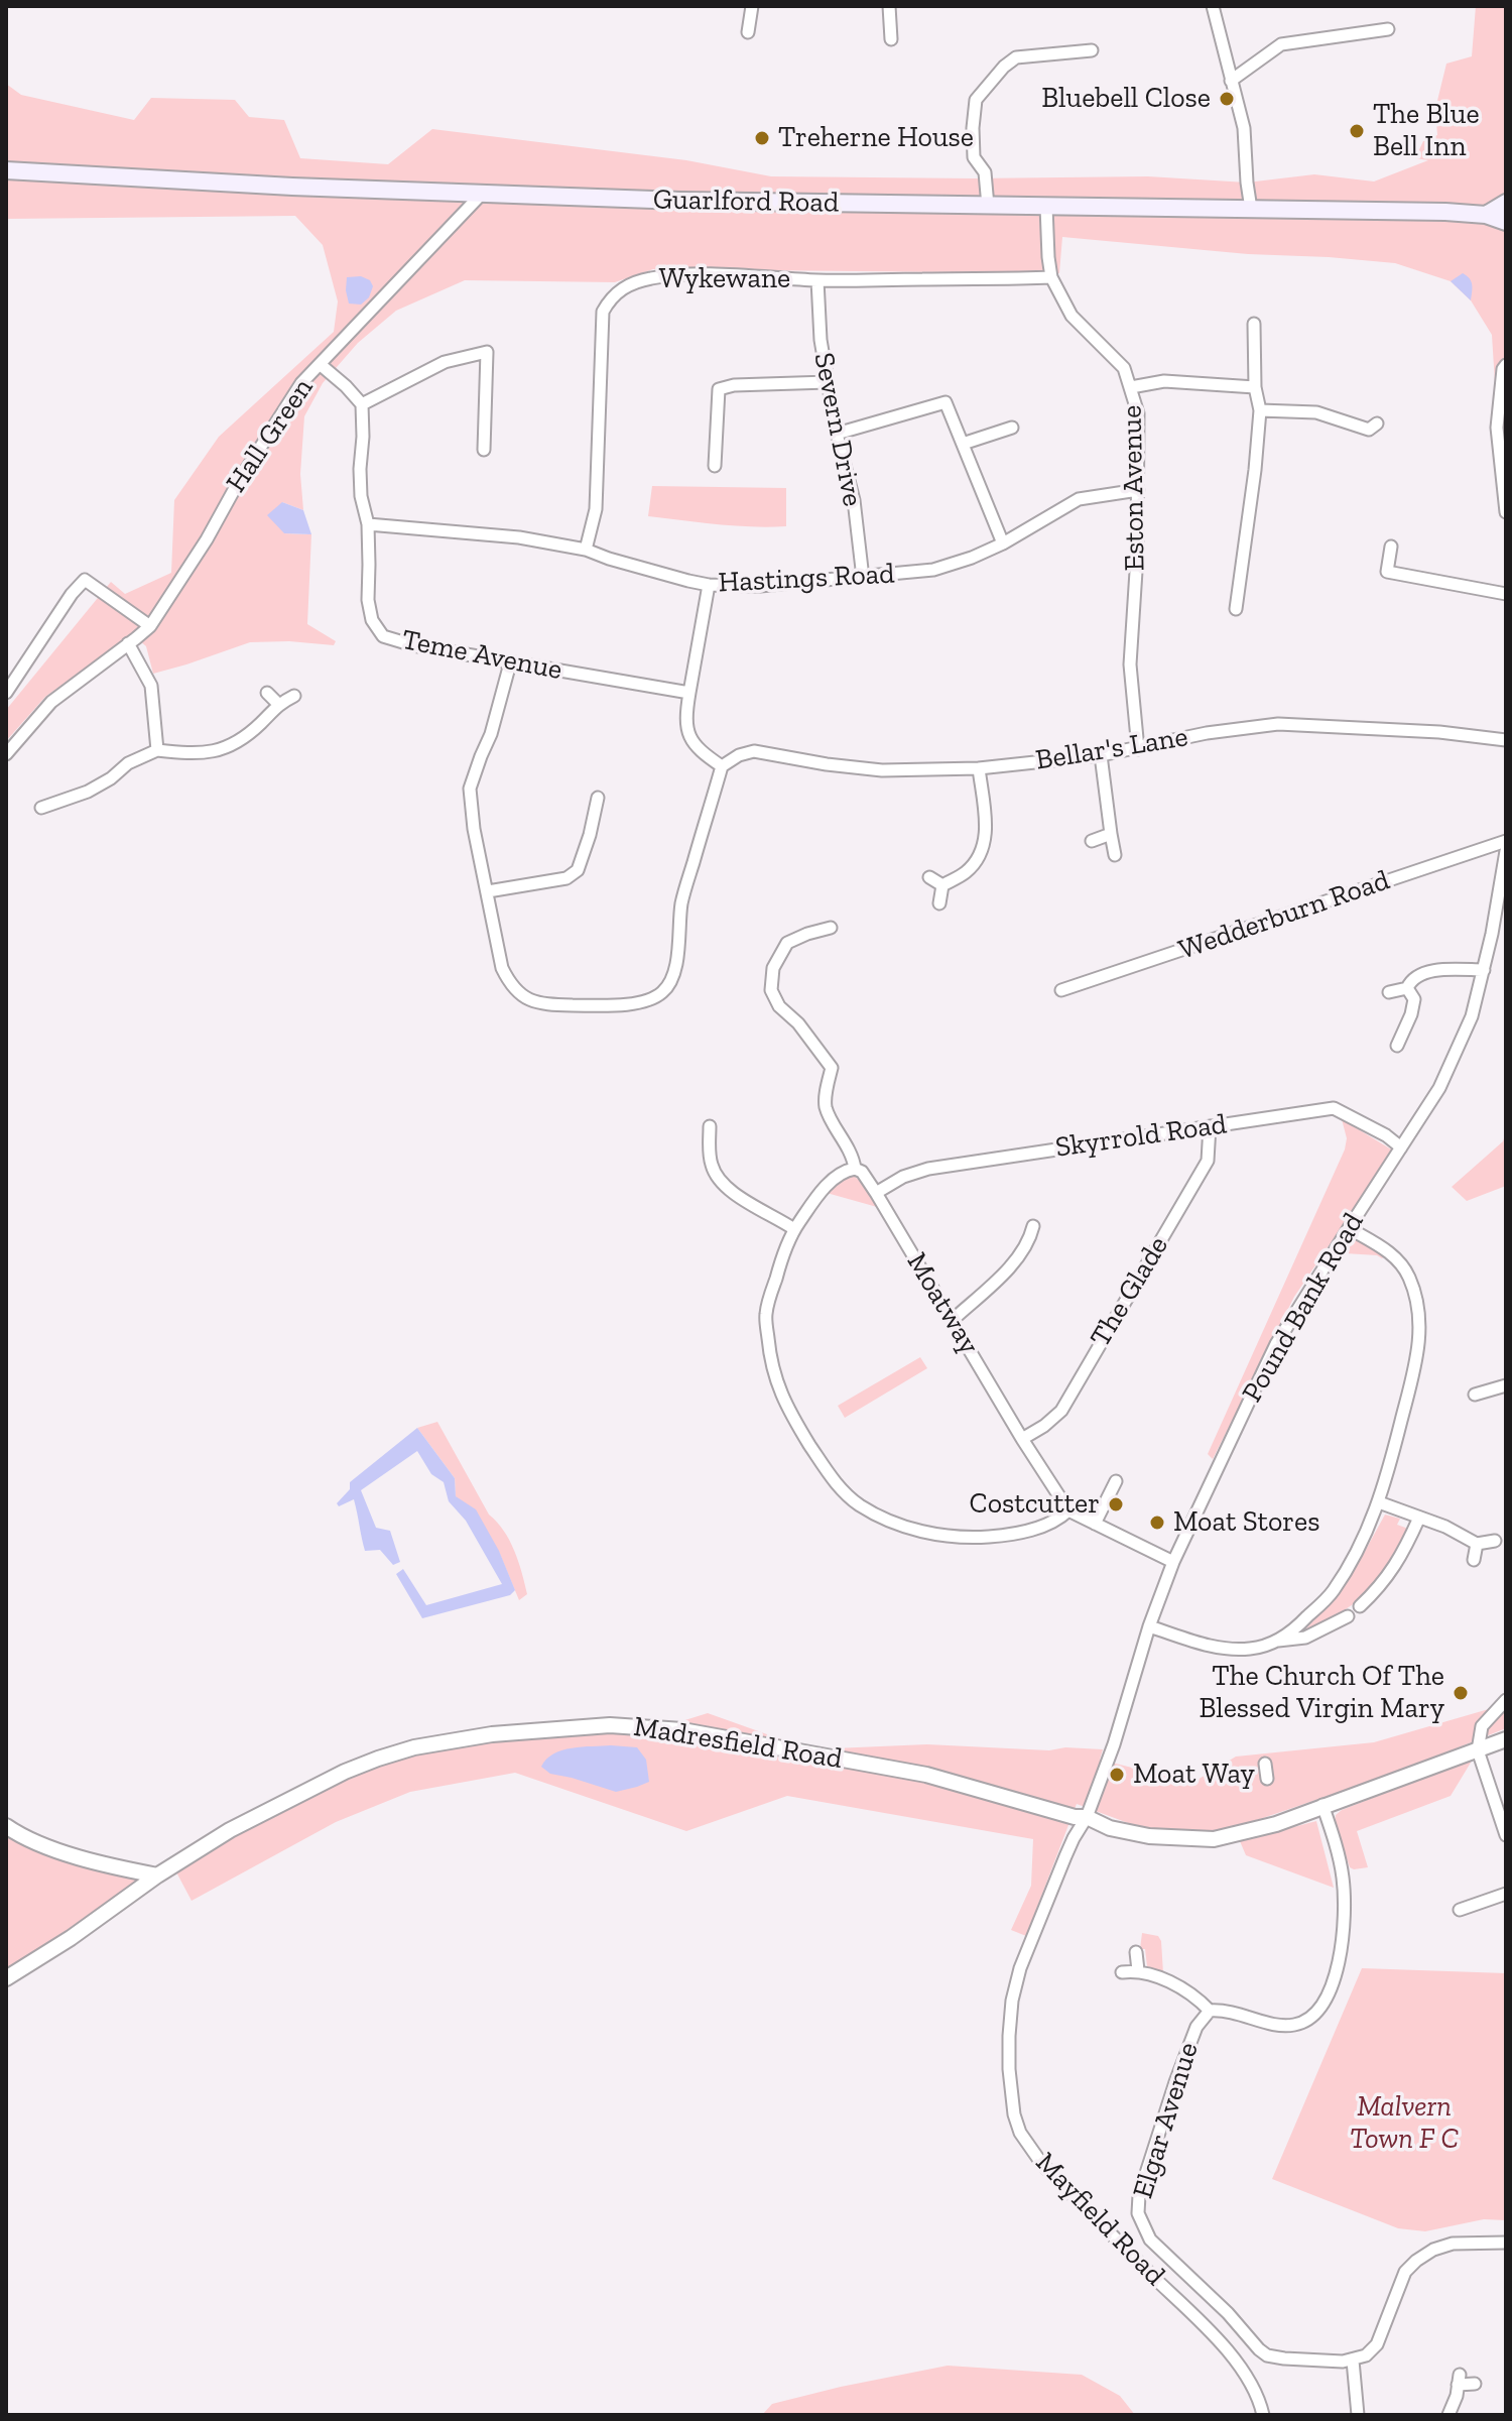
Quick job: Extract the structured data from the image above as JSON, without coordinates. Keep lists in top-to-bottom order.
{
  "streets": {
    "main road": ["Guarlford Road"],
    "street": [
      "Wykewane",
      "Severn Drive",
      "Hall Green",
      "Eston Avenue",
      "Hastings Road",
      "Teme Avenue",
      "Bellar's Lane",
      "Wedderburn Road",
      "Skyrrold Road",
      "The Glade",
      "Moatway",
      "Pound Bank Road",
      "Madresfield Road",
      "Elgar Avenue",
      "Mayfield Road"
    ]
  },
  "crossings": [
    ["Guarlford Road", "Hall Green"],
    ["Guarlford Road", "Eston Avenue"],
    ["Wykewane", "Severn Drive"],
    ["Wykewane", "Eston Avenue"],
    ["Wykewane", "Hastings Road"],
    ["Severn Drive", "Hastings Road"],
    ["Eston Avenue", "Hastings Road"],
    ["Eston Avenue", "Bellar's Lane"],
    ["Hastings Road", "Teme Avenue"],
    ["Skyrrold Road", "The Glade"],
    ["Skyrrold Road", "Moatway"],
    ["Skyrrold Road", "Pound Bank Road"],
    ["The Glade", "Moatway"],
    ["Pound Bank Road", "Madresfield Road"],
    ["Pound Bank Road", "Mayfield Road"],
    ["Madresfield Road", "Elgar Avenue"],
    ["Madresfield Road", "Mayfield Road"]
  ],
  "parks": ["Malvern Town F C"],
  "places": [
    "Bluebell Close",
    "The Blue Bell Inn",
    "Treherne House",
    "Costcutter",
    "Moat Stores",
    "The Church Of The Blessed Virgin Mary",
    "Moat Way"
  ]
}
